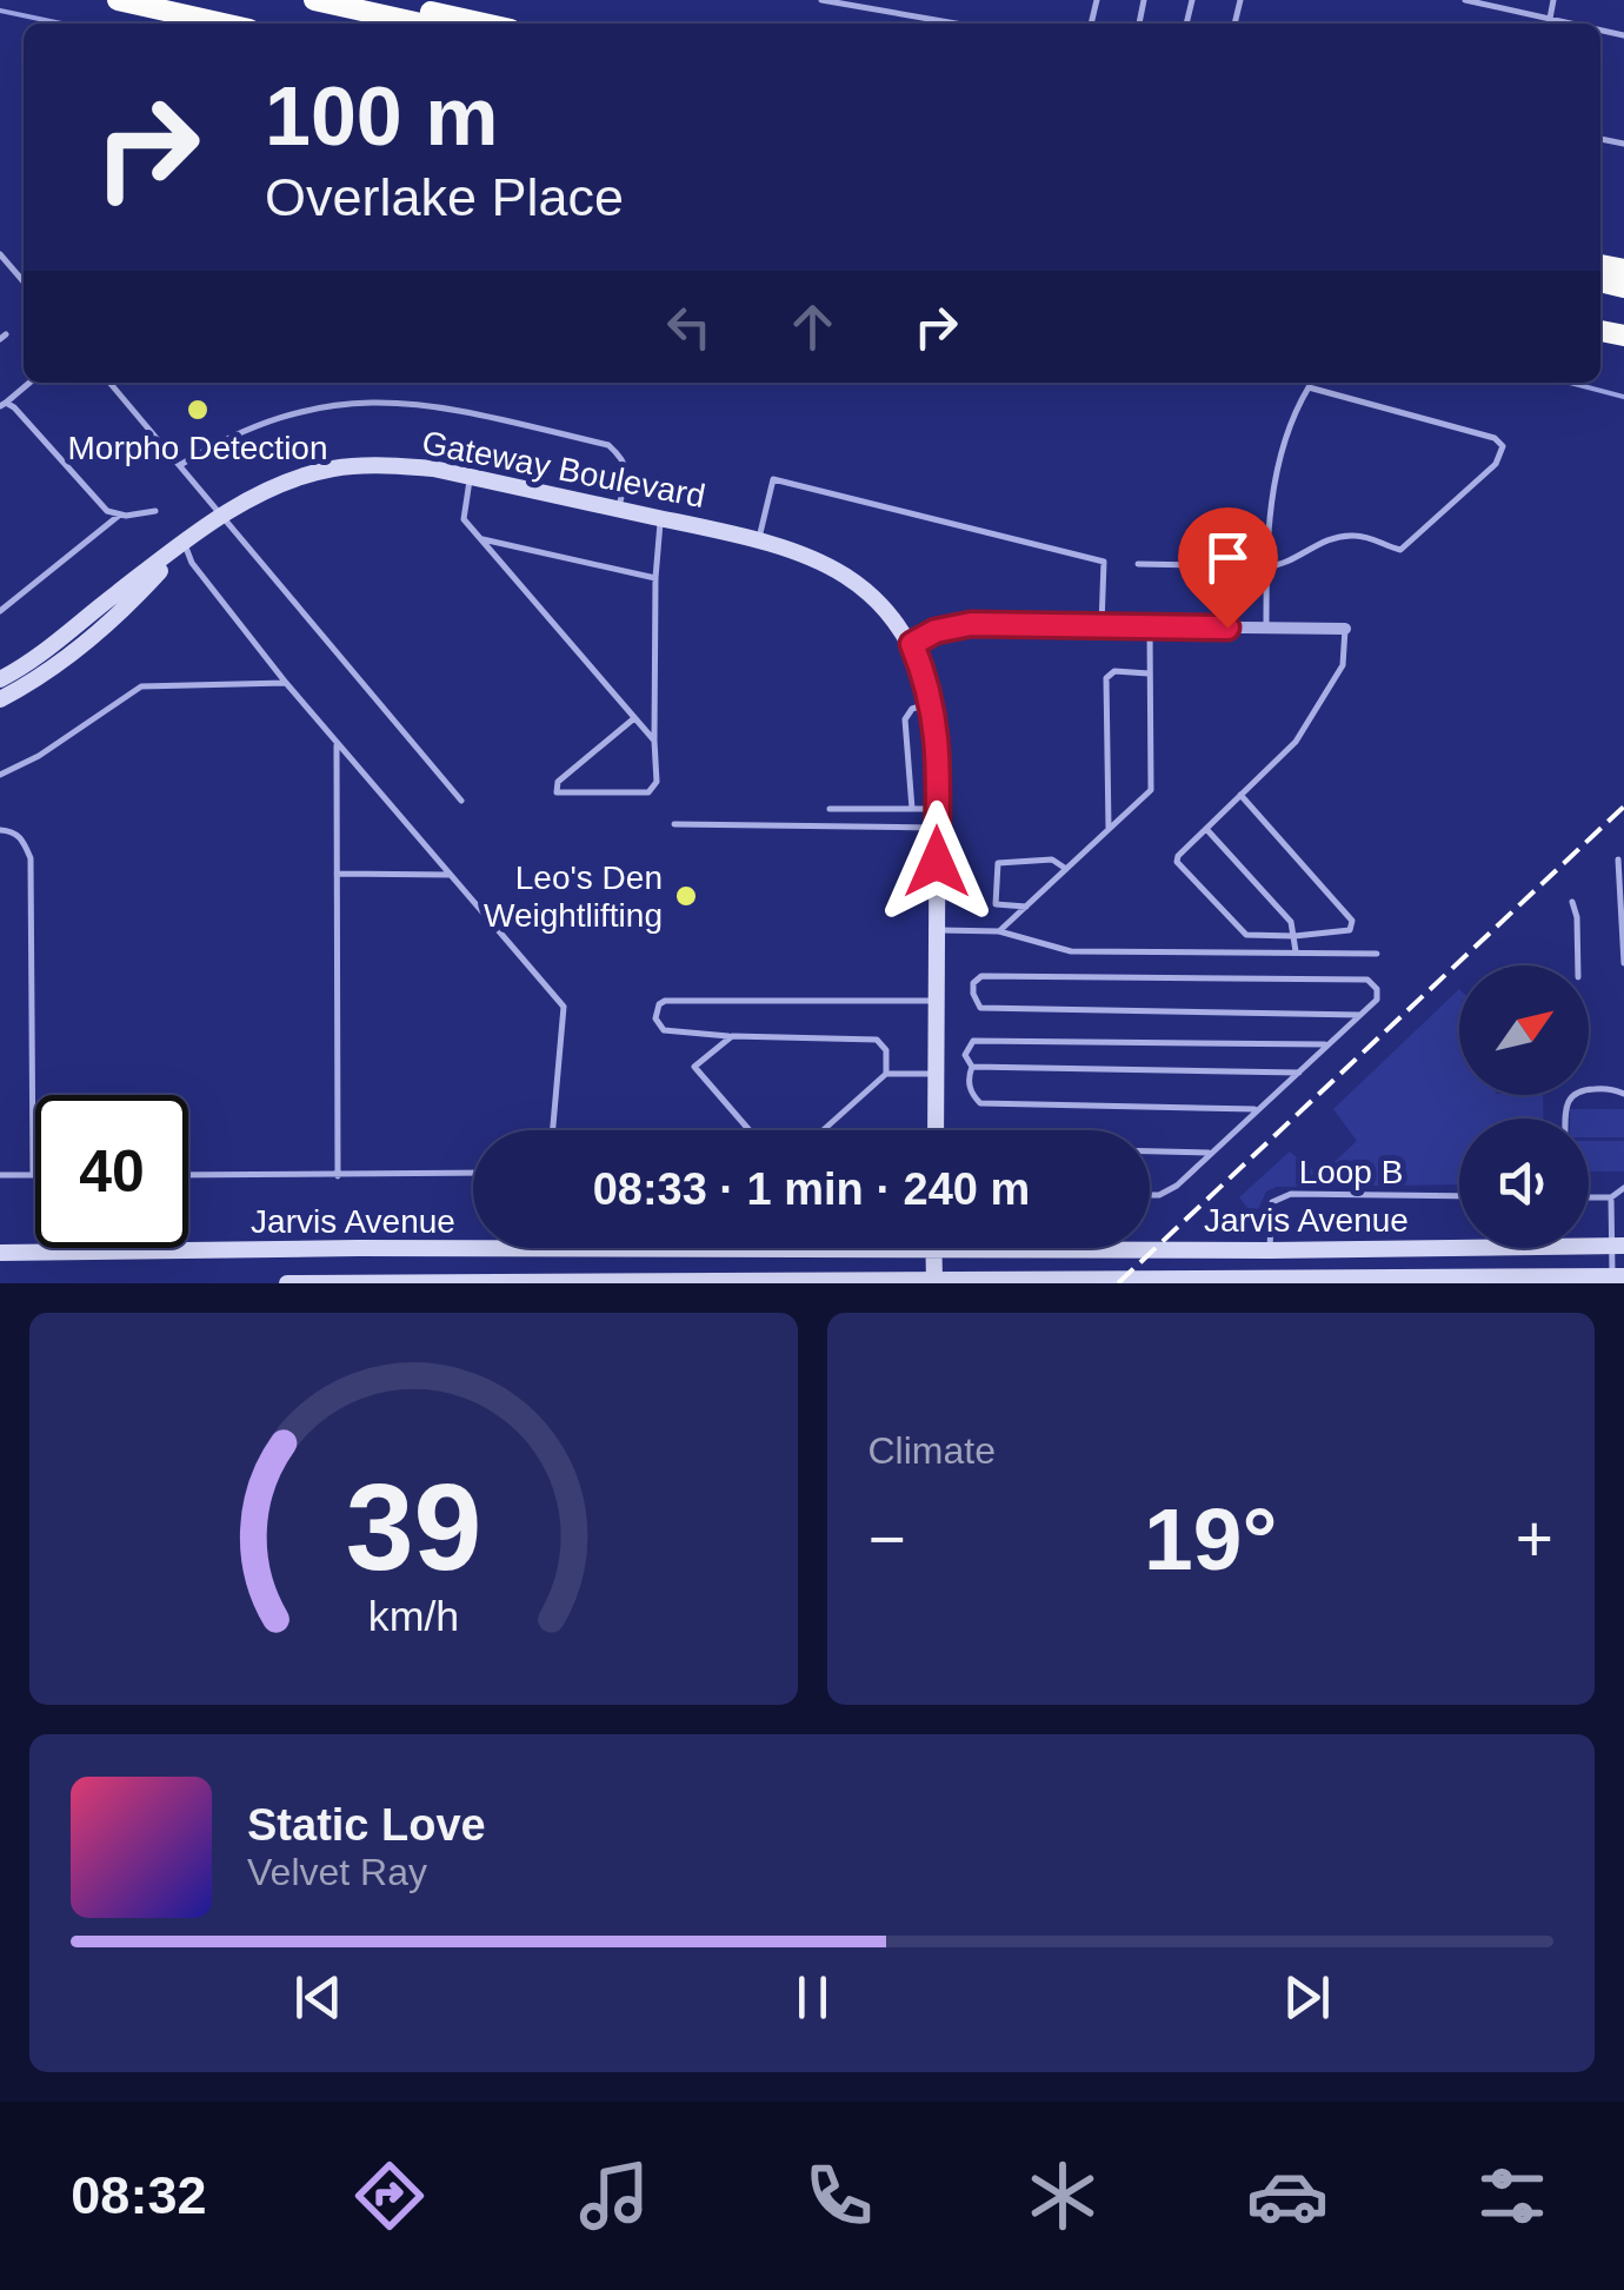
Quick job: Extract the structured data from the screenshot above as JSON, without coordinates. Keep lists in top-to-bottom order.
{
  "streets": {
    "main road": ["Gateway Boulevard", "Jarvis Avenue"],
    "lane": ["Loop B"]
  },
  "crossings": [
    ["Loop B", "Jarvis Avenue"]
  ],
  "places": ["Morpho Detection", "Leo's Den Weightlifting"],
  "north": "top right",
  "page": {
    "turn": ["100 m", "Overlake Place"],
    "limit": "40",
    "trip": "08:33 · 1 min · 240 m",
    "tile": "Climate",
    "heat": ["−", "19°", "+"],
    "song": ["Static Love", "Velvet Ray"],
    "tabs": "08:32",
    "gauge": ["39", "km/h"]
  }
}
